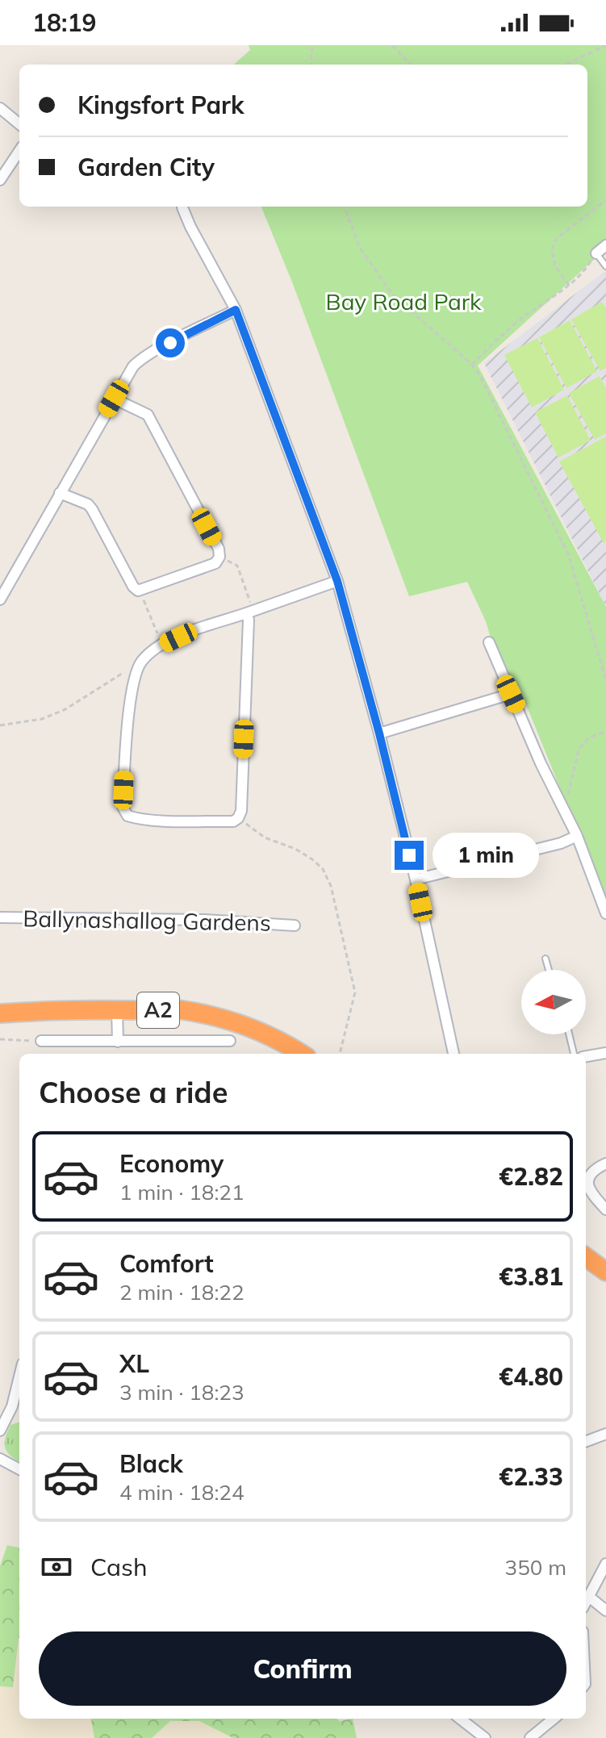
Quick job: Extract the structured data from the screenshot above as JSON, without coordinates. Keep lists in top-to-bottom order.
{
  "streets": {
    "highway": ["A2"],
    "street": ["Ballynashallog Gardens"]
  },
  "parks": ["Bay Road Park"],
  "north": "left",
  "page": {
    "status": "18:19",
    "banner": ["Kingsfort Park", "Garden City"],
    "bubble": "1 min",
    "heading": "Choose a ride",
    "list": [
      {
        "name": "Economy",
        "note": "1 min · 18:21",
        "value": "€2.82"
      },
      {
        "name": "Comfort",
        "note": "2 min · 18:22",
        "value": "€3.81"
      },
      {
        "name": "XL",
        "note": "3 min · 18:23",
        "value": "€4.80"
      },
      {
        "name": "Black",
        "note": "4 min · 18:24",
        "value": "€2.33"
      }
    ],
    "pay": ["Cash", "350 m"],
    "buttons": "Confirm"
  }
}
